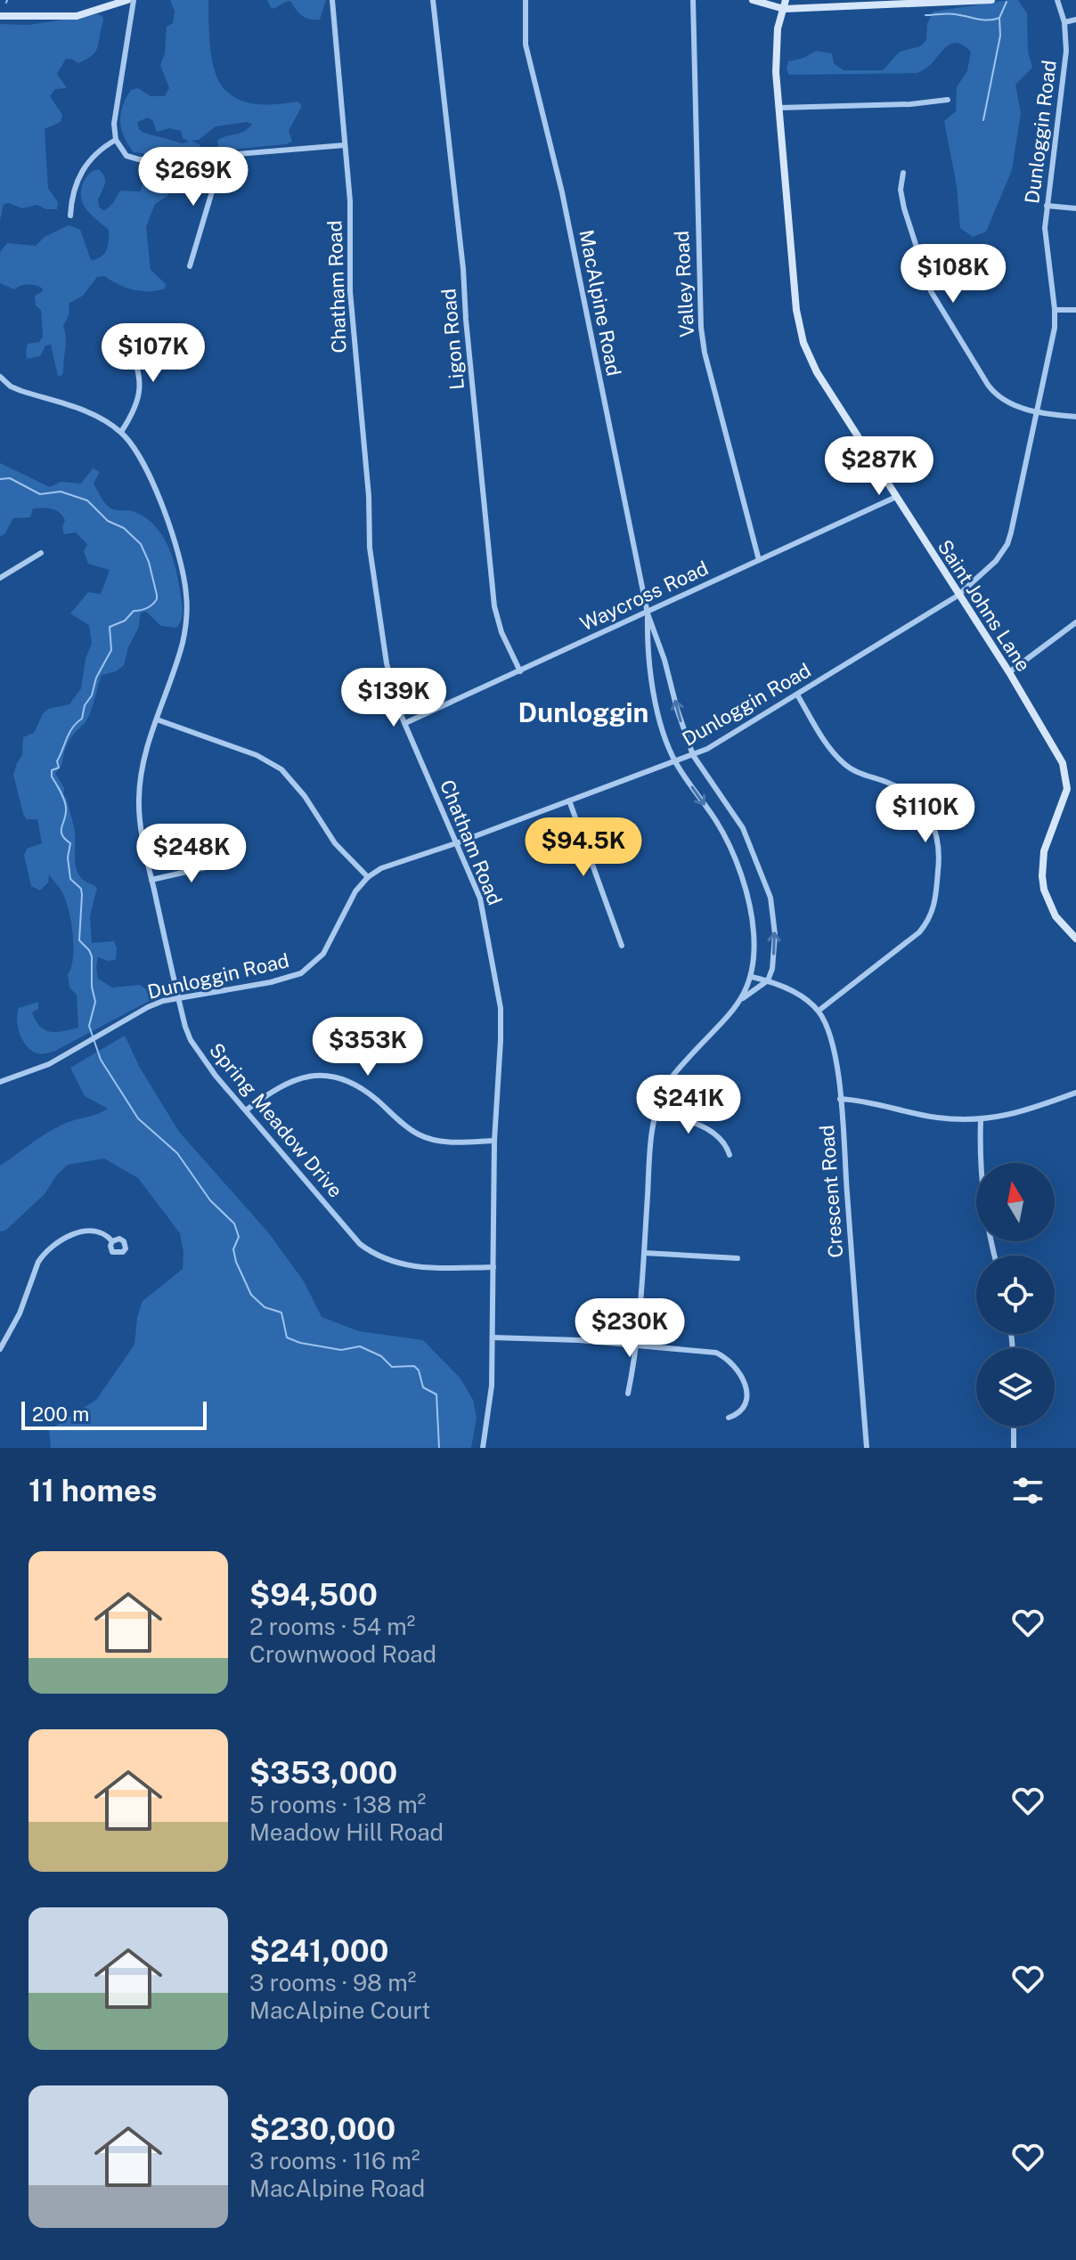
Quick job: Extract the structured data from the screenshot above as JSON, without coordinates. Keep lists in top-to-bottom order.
{
  "streets": {
    "street": [
      "Dunloggin Road",
      "Valley Road",
      "Chatham Road",
      "MacAlpine Road",
      "Ligon Road",
      "Waycross Road",
      "Saint Johns Lane",
      "Spring Meadow Drive",
      "Crescent Road"
    ]
  },
  "crossings": [
    ["Dunloggin Road", "Chatham Road"],
    ["Dunloggin Road", "MacAlpine Road"],
    ["Dunloggin Road", "Saint Johns Lane"],
    ["Dunloggin Road", "Spring Meadow Drive"],
    ["Valley Road", "Waycross Road"],
    ["Chatham Road", "Waycross Road"],
    ["Chatham Road", "Spring Meadow Drive"],
    ["MacAlpine Road", "Waycross Road"],
    ["Ligon Road", "Waycross Road"],
    ["Waycross Road", "Saint Johns Lane"]
  ],
  "districts": ["Dunloggin"],
  "scale_bar": "200 m",
  "north": "top",
  "page": {
    "price": [
      "$269K",
      "$108K",
      "$107K",
      "$287K",
      "$139K",
      "$110K",
      "$94.5K",
      "$248K",
      "$353K",
      "$241K",
      "$230K"
    ],
    "scale": "200 m",
    "heading": "11 homes",
    "list": [
      {
        "name": "$94,500",
        "note": "2 rooms · 54 m² · Crownwood Road"
      },
      {
        "name": "$353,000",
        "note": "5 rooms · 138 m² · Meadow Hill Road"
      },
      {
        "name": "$241,000",
        "note": "3 rooms · 98 m² · MacAlpine Court"
      },
      {
        "name": "$230,000",
        "note": "3 rooms · 116 m² · MacAlpine Road"
      }
    ]
  }
}
